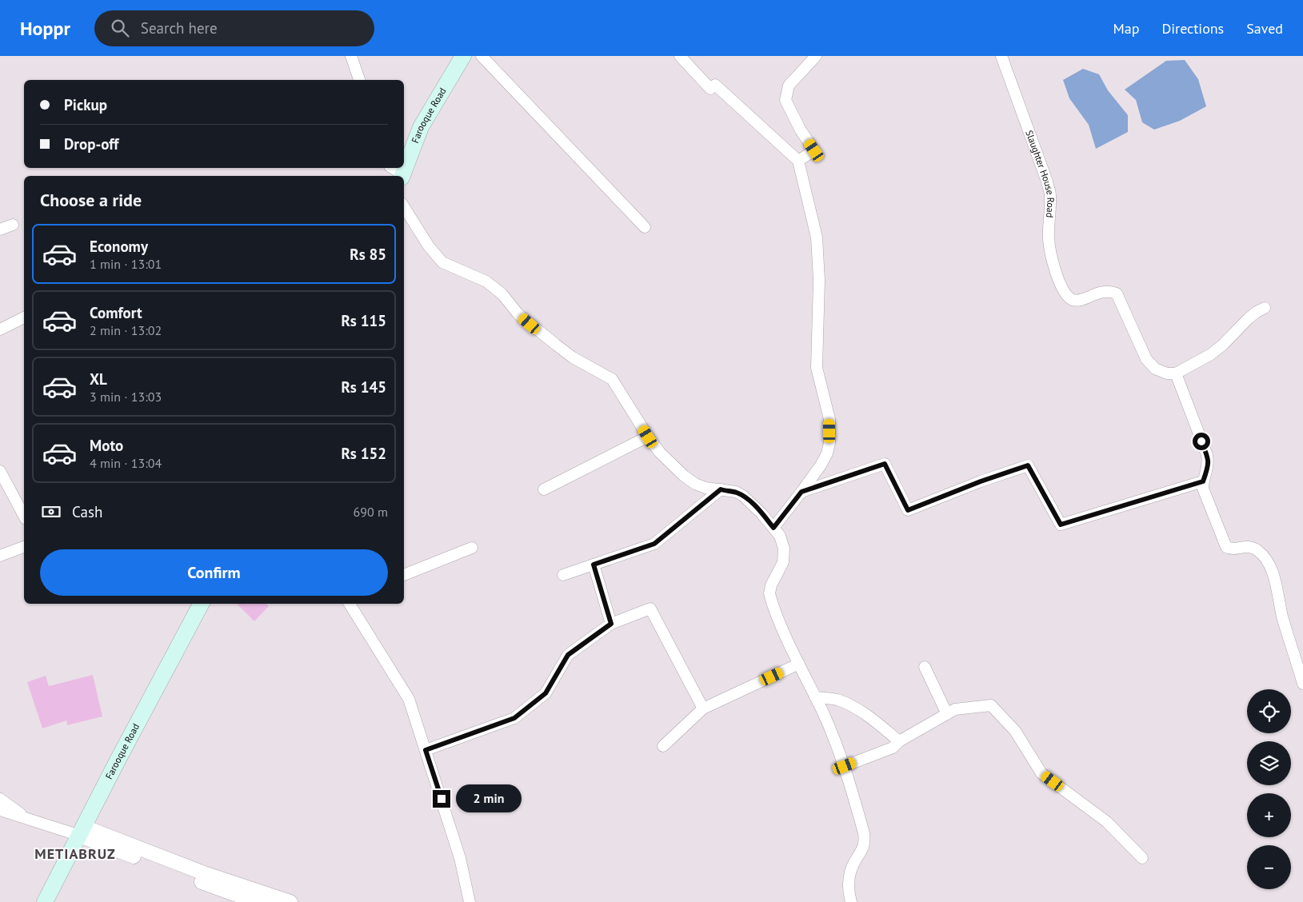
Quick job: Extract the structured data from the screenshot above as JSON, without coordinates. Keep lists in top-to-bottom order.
{
  "streets": {
    "main road": ["Farooque Road"],
    "street": ["Slaughter House Road"]
  },
  "districts": ["METIABRUZ"],
  "page": {
    "header": "Hoppr",
    "search": "Search here",
    "nav": ["Map", "Directions", "Saved"],
    "banner": ["Pickup", "Drop-off"],
    "heading": "Choose a ride",
    "list": [
      {
        "name": "Economy",
        "note": "1 min · 13:01",
        "value": "Rs 85"
      },
      {
        "name": "Comfort",
        "note": "2 min · 13:02",
        "value": "Rs 115"
      },
      {
        "name": "XL",
        "note": "3 min · 13:03",
        "value": "Rs 145"
      },
      {
        "name": "Moto",
        "note": "4 min · 13:04",
        "value": "Rs 152"
      }
    ],
    "pay": ["Cash", "690 m"],
    "buttons": "Confirm",
    "map_buttons": ["+", "−"],
    "bubble": "2 min"
  }
}
